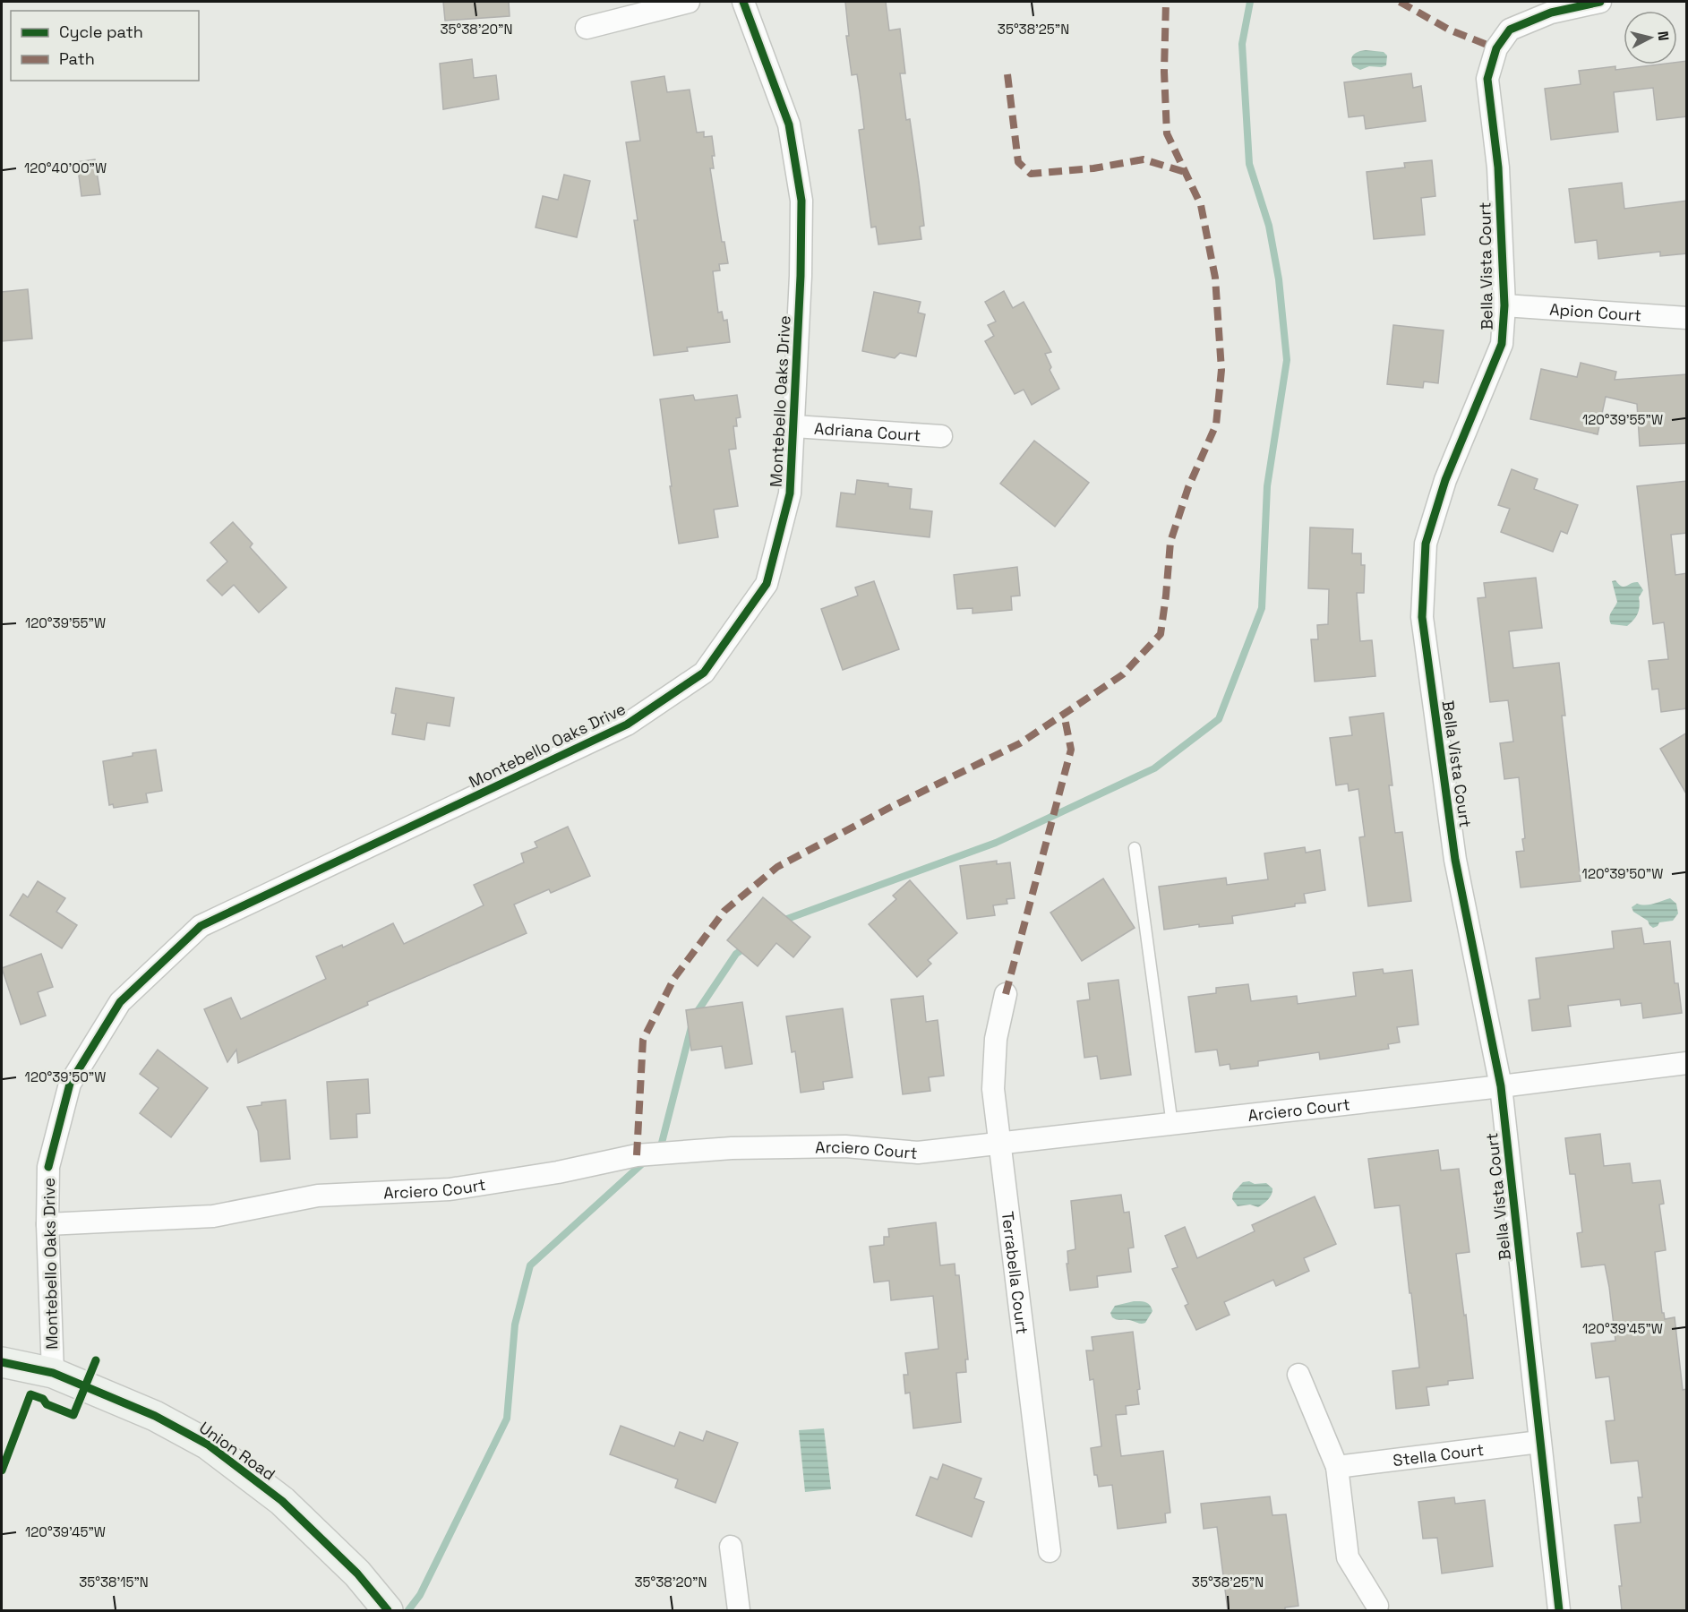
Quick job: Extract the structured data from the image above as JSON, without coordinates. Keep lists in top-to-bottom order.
{
  "streets": {
    "main road": ["Union Road"],
    "street": [
      "Bella Vista Court",
      "Apion Court",
      "Montebello Oaks Drive",
      "Adriana Court",
      "Arciero Court",
      "Terrabella Court",
      "Stella Court"
    ]
  },
  "crossings": [
    ["Bella Vista Court", "Apion Court"],
    ["Bella Vista Court", "Arciero Court"],
    ["Bella Vista Court", "Stella Court"],
    ["Montebello Oaks Drive", "Adriana Court"],
    ["Montebello Oaks Drive", "Arciero Court"],
    ["Montebello Oaks Drive", "Union Road"],
    ["Arciero Court", "Terrabella Court"]
  ],
  "legend": ["Cycle path", "Path"],
  "north": "right",
  "coordinates": [
    "35°38'20\"N",
    "35°38'25\"N",
    "120°40'00\"W",
    "120°39'55\"W",
    "120°39'50\"W",
    "120°39'45\"W",
    "35°38'15\"N"
  ]
}
